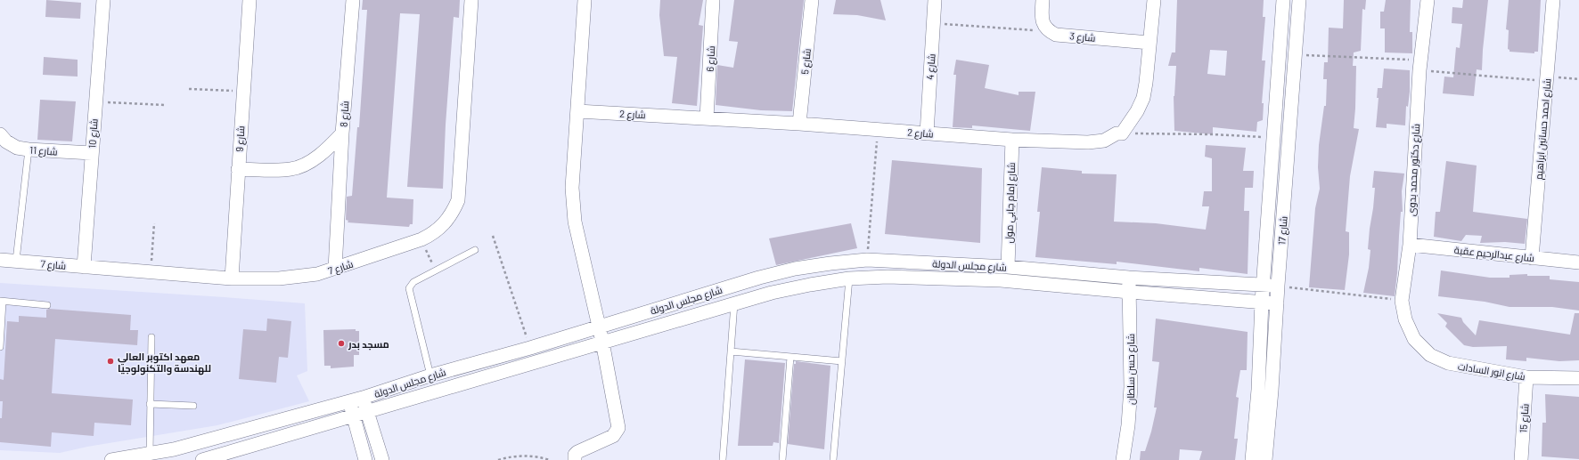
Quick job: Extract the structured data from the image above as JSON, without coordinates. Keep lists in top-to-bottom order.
{
  "streets": {
    "street": [
      "شارع 3",
      "شارع 6",
      "شارع 5",
      "شارع 4",
      "شارع 8",
      "شارع 2",
      "شارع احمد حسانين ابراهيم",
      "شارع 10",
      "شارع 9",
      "شارع 11",
      "شارع دكتور محمد بدوى",
      "شارع إمام جابي مول",
      "شارع 17",
      "شارع عبدالرحيم عقبة",
      "شارع 7",
      "شارع مجلس الدولة",
      "شارع حسن سلطان",
      "شارع انور السادات",
      "شارع 15"
    ]
  },
  "crossings": [
    ["شارع 6", "شارع 2"],
    ["شارع 5", "شارع 2"],
    ["شارع 4", "شارع 2"],
    ["شارع 8", "شارع 9"],
    ["شارع 2", "شارع إمام جابي مول"],
    ["شارع احمد حسانين ابراهيم", "شارع عبدالرحيم عقبة"],
    ["شارع 10", "شارع 11"],
    ["شارع 10", "شارع 7"],
    ["شارع 9", "شارع 7"],
    ["شارع دكتور محمد بدوى", "شارع عبدالرحيم عقبة"],
    ["شارع دكتور محمد بدوى", "شارع انور السادات"],
    ["شارع إمام جابي مول", "شارع مجلس الدولة"],
    ["شارع 17", "شارع مجلس الدولة"],
    ["شارع مجلس الدولة", "شارع حسن سلطان"],
    ["شارع انور السادات", "شارع 15"]
  ],
  "places": ["مسجد بدر", "معهد اكتوبر العالي للهندسة والتكنولوجيا"]
}
